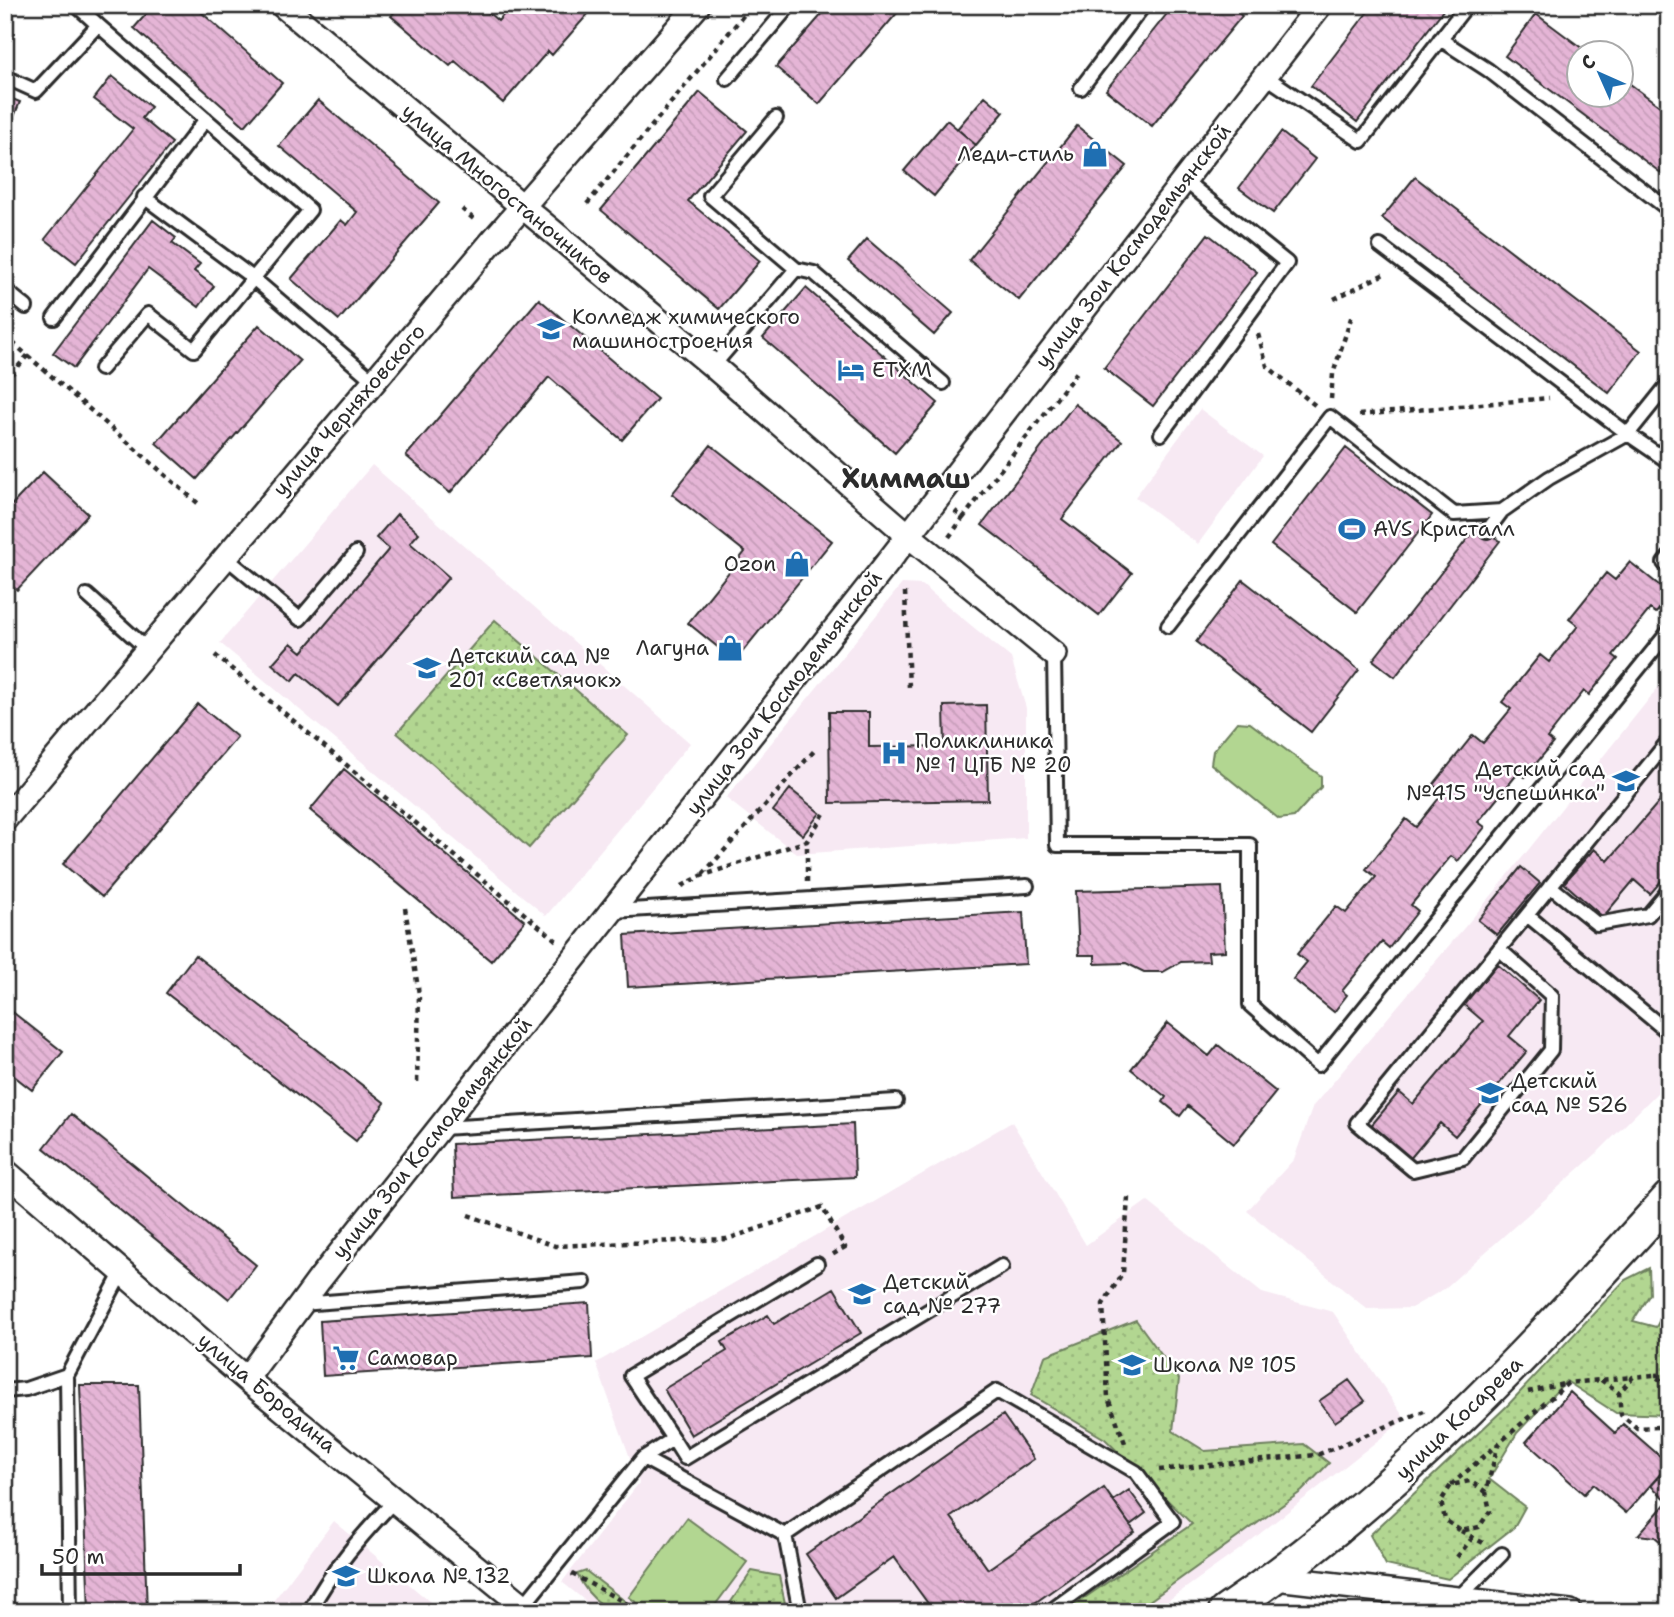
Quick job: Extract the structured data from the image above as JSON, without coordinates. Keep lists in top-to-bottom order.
{
  "streets": {
    "street": [
      "улица Многостаночников",
      "улица Зои Космодемьянской",
      "улица Черняховского",
      "улица Бородина",
      "улица Косарева"
    ]
  },
  "crossings": [
    ["улица Многостаночников", "улица Зои Космодемьянской"],
    ["улица Многостаночников", "улица Черняховского"],
    ["улица Зои Космодемьянской", "улица Бородина"]
  ],
  "districts": ["Химмаш"],
  "places": {
    "shop": ["Леди-стиль", "Ozon", "Лагуна"],
    "school or university": [
      "Колледж химического машиностроения",
      "Детский сад № 201 «Светлячок»",
      "Детский сад №415 \"Успешинка\"",
      "Детcкий сад № 526",
      "Детcкий сад № 277",
      "Школа № 105",
      "Школа № 132"
    ],
    "hotel": ["ЕТХМ"],
    "sports": ["AVS Кристалл"],
    "hospital": ["Поликлиника № 1 ЦГБ № 20"],
    "supermarket": ["Самовар"]
  },
  "scale_bar": "50 m",
  "north": "top left"
}
